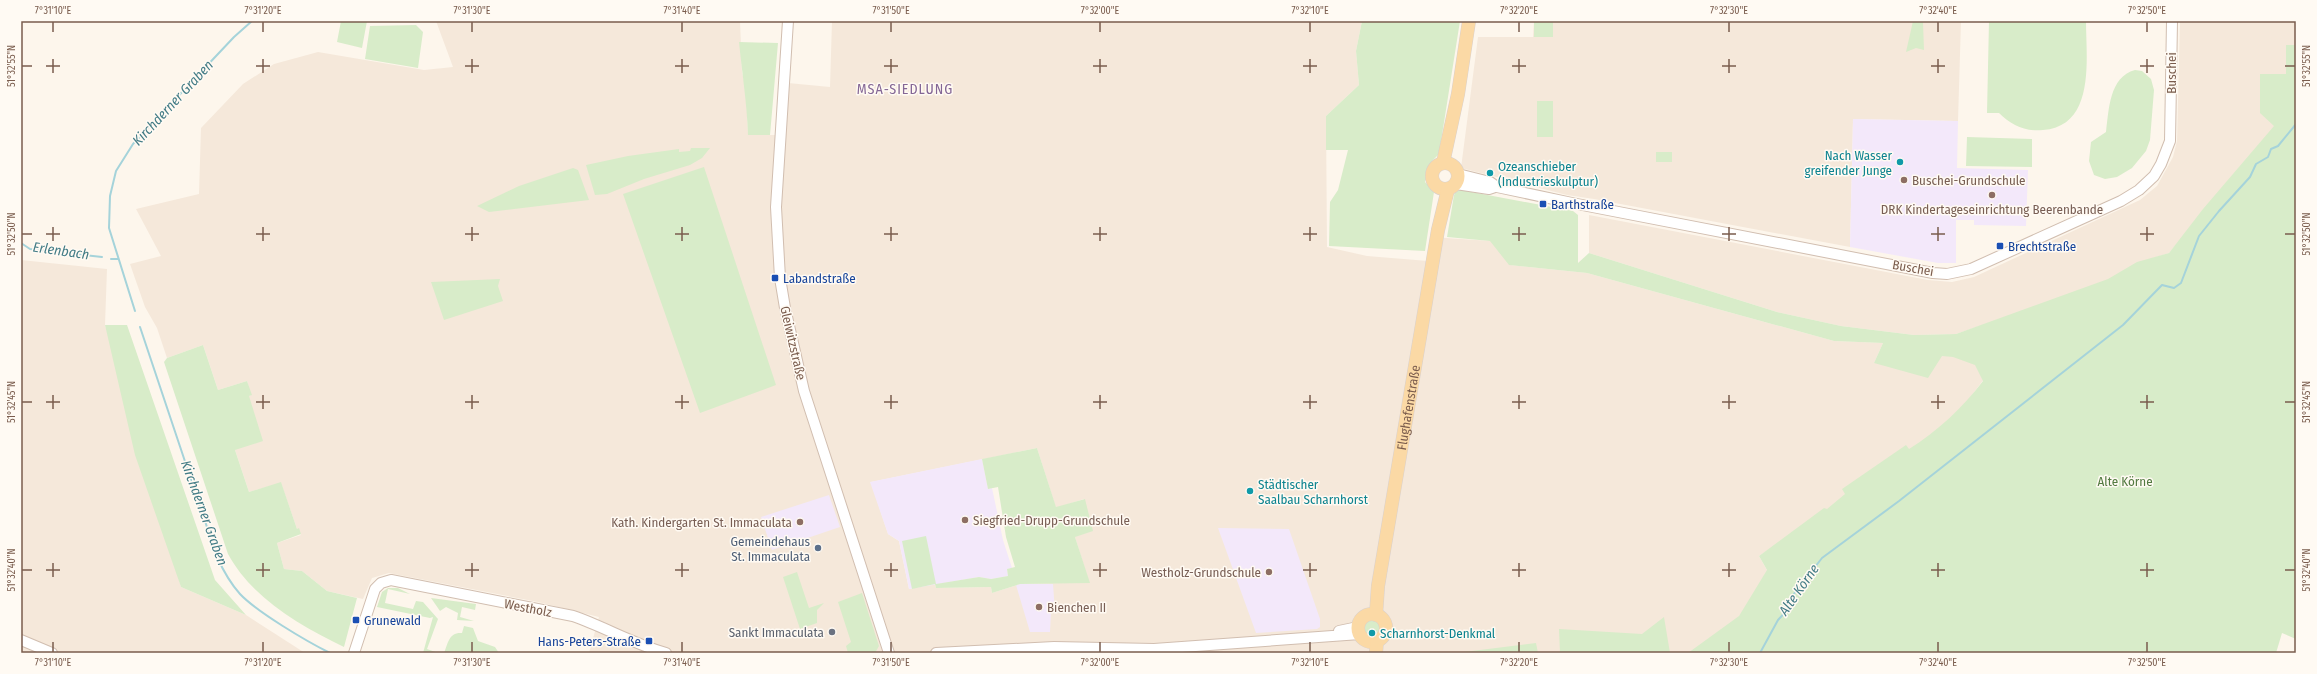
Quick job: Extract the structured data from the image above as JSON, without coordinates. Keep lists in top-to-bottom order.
{
  "streets": {
    "main road": ["Flughafenstraße"],
    "street": ["Buschei", "Gleiwitzstraße", "Westholz"]
  },
  "crossings": [
    ["Buschei", "Flughafenstraße"]
  ],
  "districts": ["MSA-SIEDLUNG"],
  "water": ["Kirchderner Graben", "Erlenbach", "Alte Körne"],
  "parks": ["Alte Körne"],
  "places": {
    "other": [
      "Nach Wasser greifender Junge",
      "Ozeanschieber (Industrieskulptur)",
      "Buschei-Grundschule",
      "DRK Kindertageseinrichtung Beerenbande",
      "Städtischer Saalbau Scharnhorst",
      "Siegfried-Drupp-Grundschule",
      "Kath. Kindergarten St. Immaculata",
      "Gemeindehaus St. Immaculata",
      "Westholz-Grundschule",
      "Bienchen II",
      "Sankt Immaculata",
      "Scharnhorst-Denkmal"
    ],
    "transit": [
      "Barthstraße",
      "Brechtstraße",
      "Labandstraße",
      "Grunewald",
      "Hans-Peters-Straße"
    ]
  },
  "coordinates": [
    "7°31'10\"E",
    "7°31'20\"E",
    "7°31'30\"E",
    "7°31'40\"E",
    "7°31'50\"E",
    "7°32'00\"E",
    "7°32'10\"E",
    "7°32'20\"E",
    "7°32'30\"E",
    "7°32'40\"E",
    "7°32'50\"E",
    "51°32'55\"N",
    "51°32'50\"N",
    "51°32'45\"N",
    "51°32'40\"N"
  ]
}
